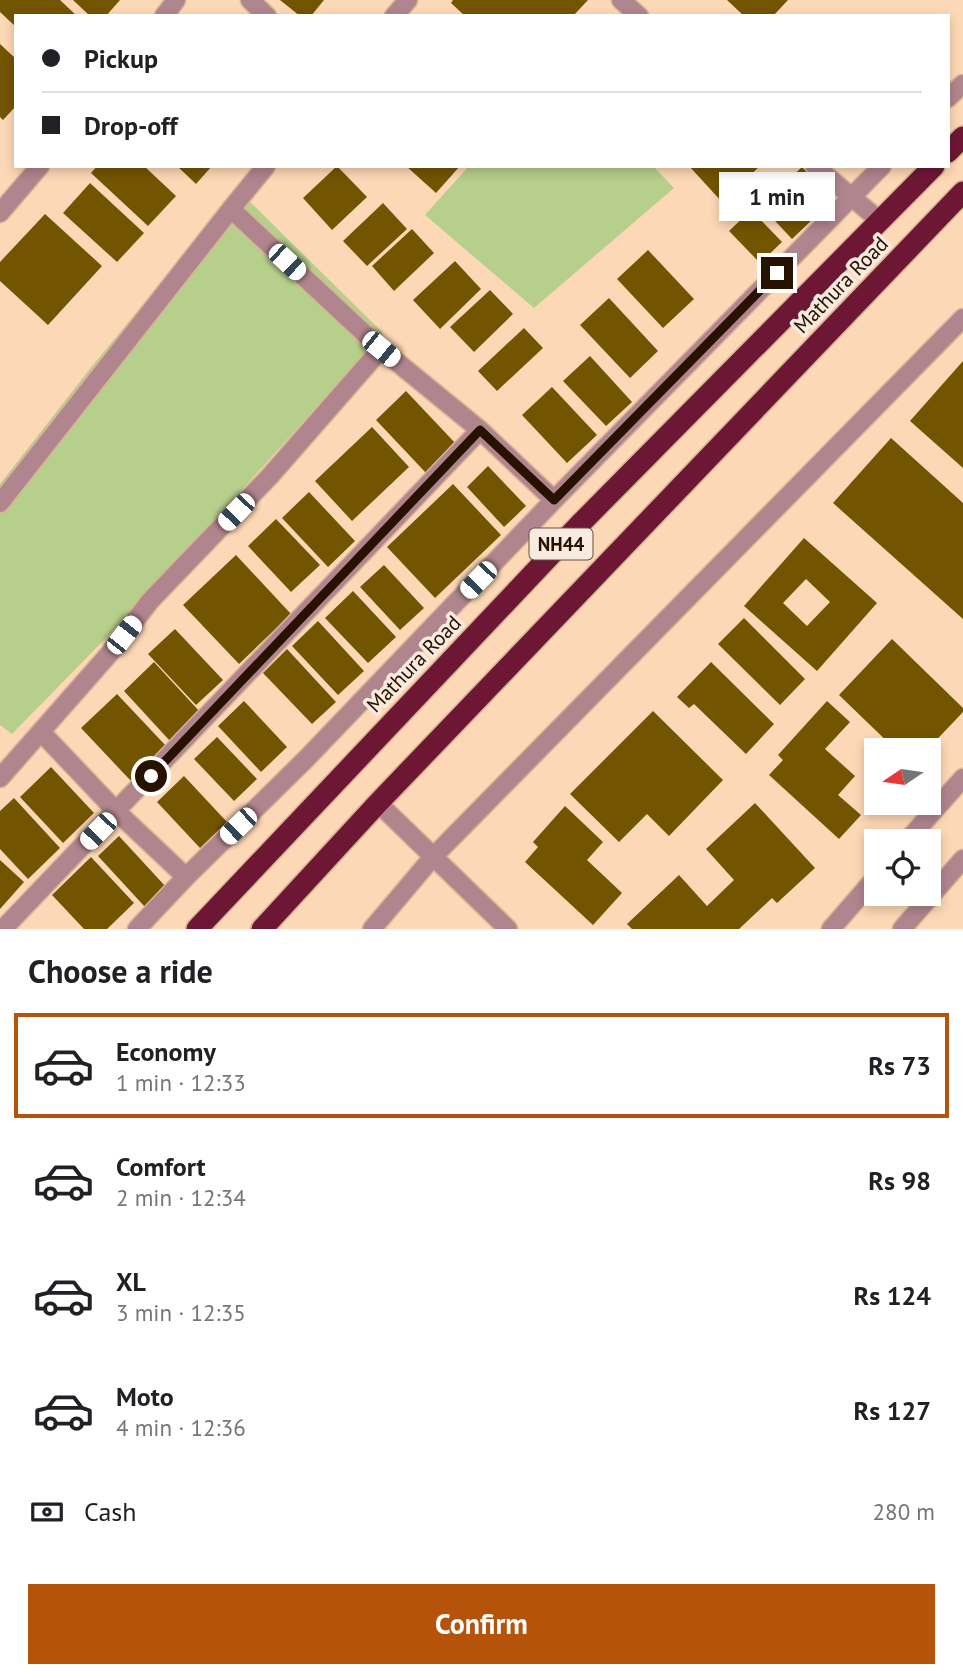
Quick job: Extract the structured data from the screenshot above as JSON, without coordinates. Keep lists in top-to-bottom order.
{
  "streets": {
    "highway": ["Mathura Road", "NH44"]
  },
  "north": "left",
  "page": {
    "banner": ["Pickup", "Drop-off"],
    "bubble": "1 min",
    "heading": "Choose a ride",
    "list": [
      {
        "name": "Economy",
        "note": "1 min · 12:33",
        "value": "Rs 73"
      },
      {
        "name": "Comfort",
        "note": "2 min · 12:34",
        "value": "Rs 98"
      },
      {
        "name": "XL",
        "note": "3 min · 12:35",
        "value": "Rs 124"
      },
      {
        "name": "Moto",
        "note": "4 min · 12:36",
        "value": "Rs 127"
      }
    ],
    "pay": ["Cash", "280 m"],
    "buttons": "Confirm"
  }
}
